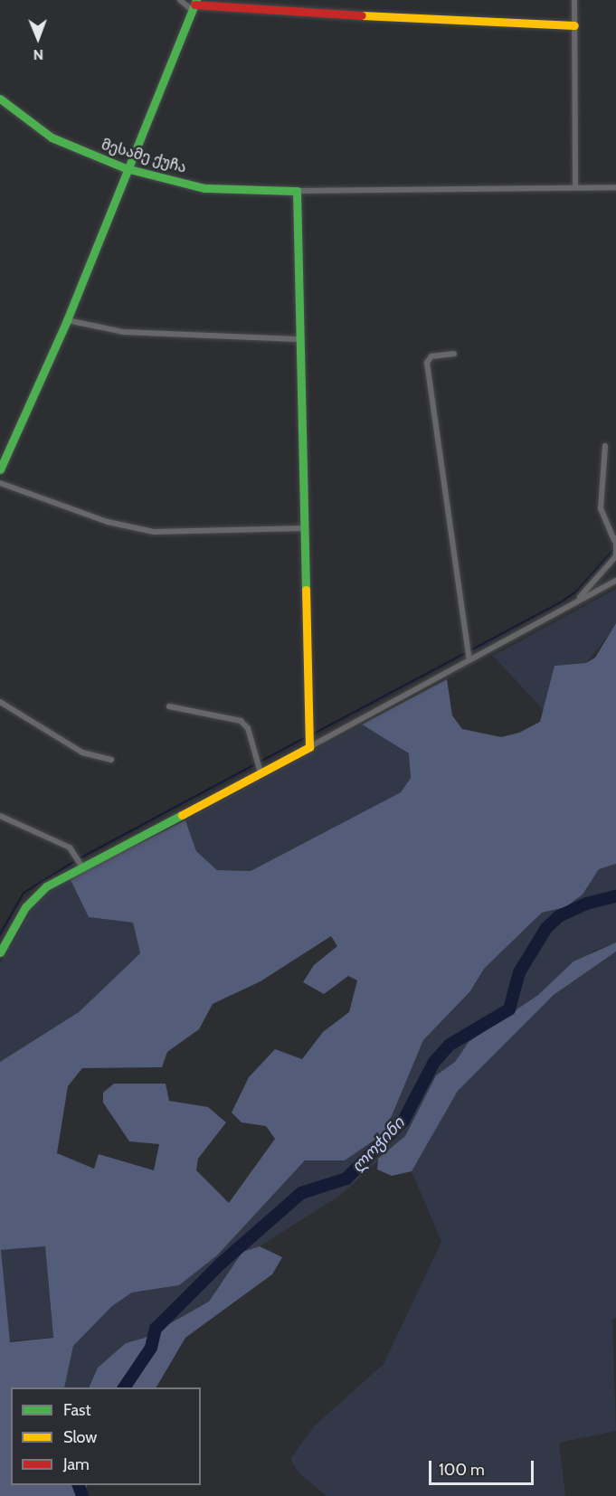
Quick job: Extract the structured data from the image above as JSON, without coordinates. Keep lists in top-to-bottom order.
{
  "streets": {
    "street": ["მესამე ქუჩა"]
  },
  "water": ["ლოჭინი"],
  "legend": ["Fast", "Slow", "Jam"],
  "scale_bar": "100 m",
  "north": "bottom"
}
